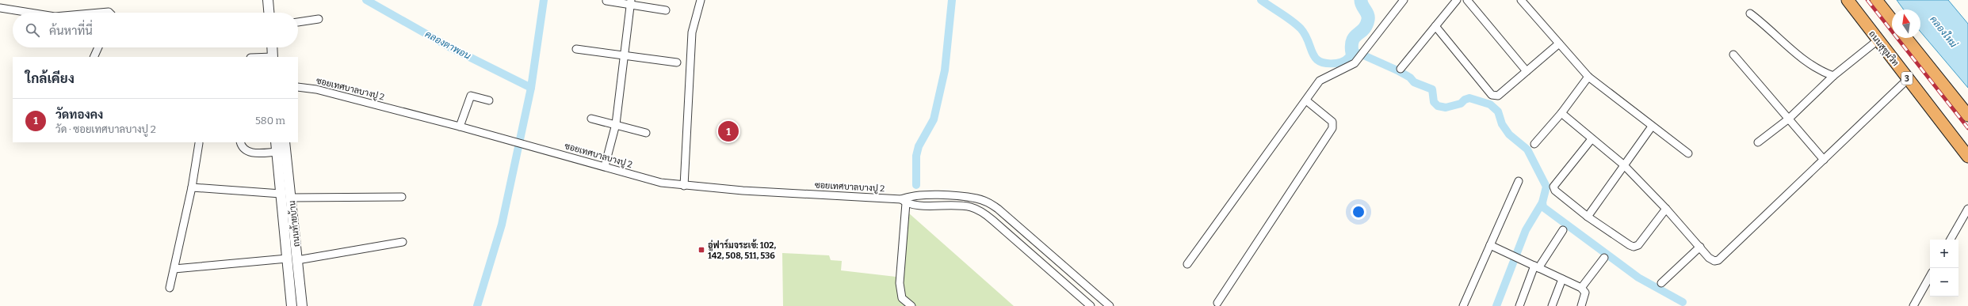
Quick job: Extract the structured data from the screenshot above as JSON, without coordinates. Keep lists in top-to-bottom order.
{
  "streets": {
    "highway": ["ถนนสุขุมวิท", "3"],
    "street": ["ซอยเทศบาลบางปู 2", "ถนนท้ายบ้าน"]
  },
  "water": ["คลองใหม่", "คลองตาพอน"],
  "places": {
    "transit": ["อู่ฟาร์มจระเข้: 102, 142, 508, 511, 536"]
  },
  "north": "top",
  "page": {
    "search": "ค้นหาที่นี่",
    "heading": "ใกล้เคียง",
    "list": [
      {
        "mark": "1",
        "name": "วัดทองคง",
        "note": "วัด · ซอยเทศบาลบางปู 2",
        "value": "580 m"
      }
    ],
    "pins": "1",
    "map_buttons": ["+", "−"]
  }
}
